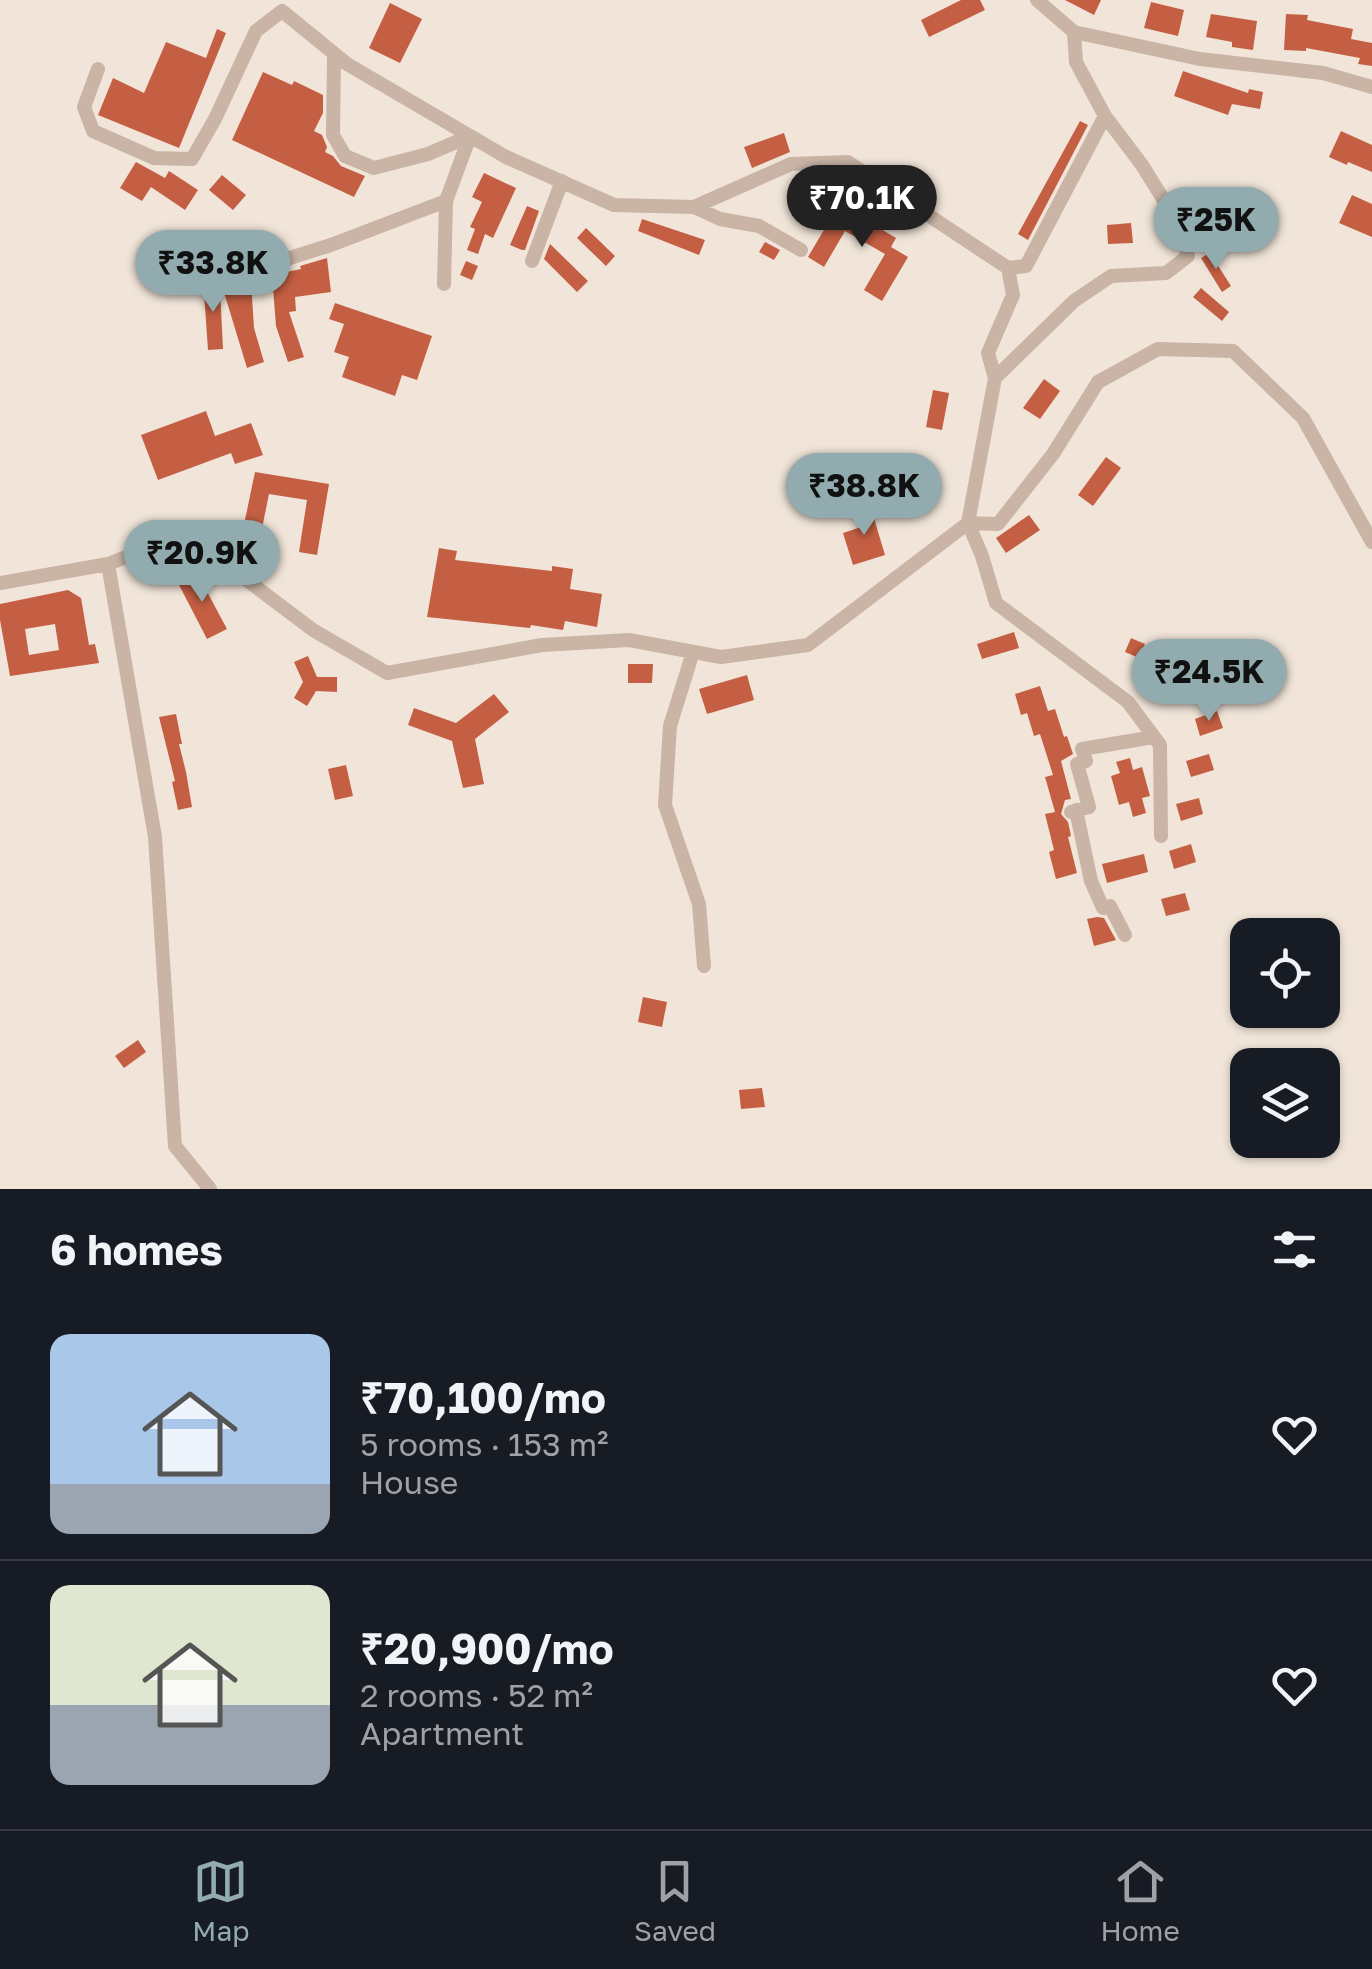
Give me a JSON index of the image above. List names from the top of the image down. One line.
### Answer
{"page":{"price":["₹70.1K","₹25K","₹33.8K","₹38.8K","₹20.9K","₹24.5K"],"heading":"6 homes","list":[{"name":"₹70,100/mo","note":"5 rooms · 153 m² · House"},{"name":"₹20,900/mo","note":"2 rooms · 52 m² · Apartment"}],"tabs":["Map","Saved","Home"]}}
